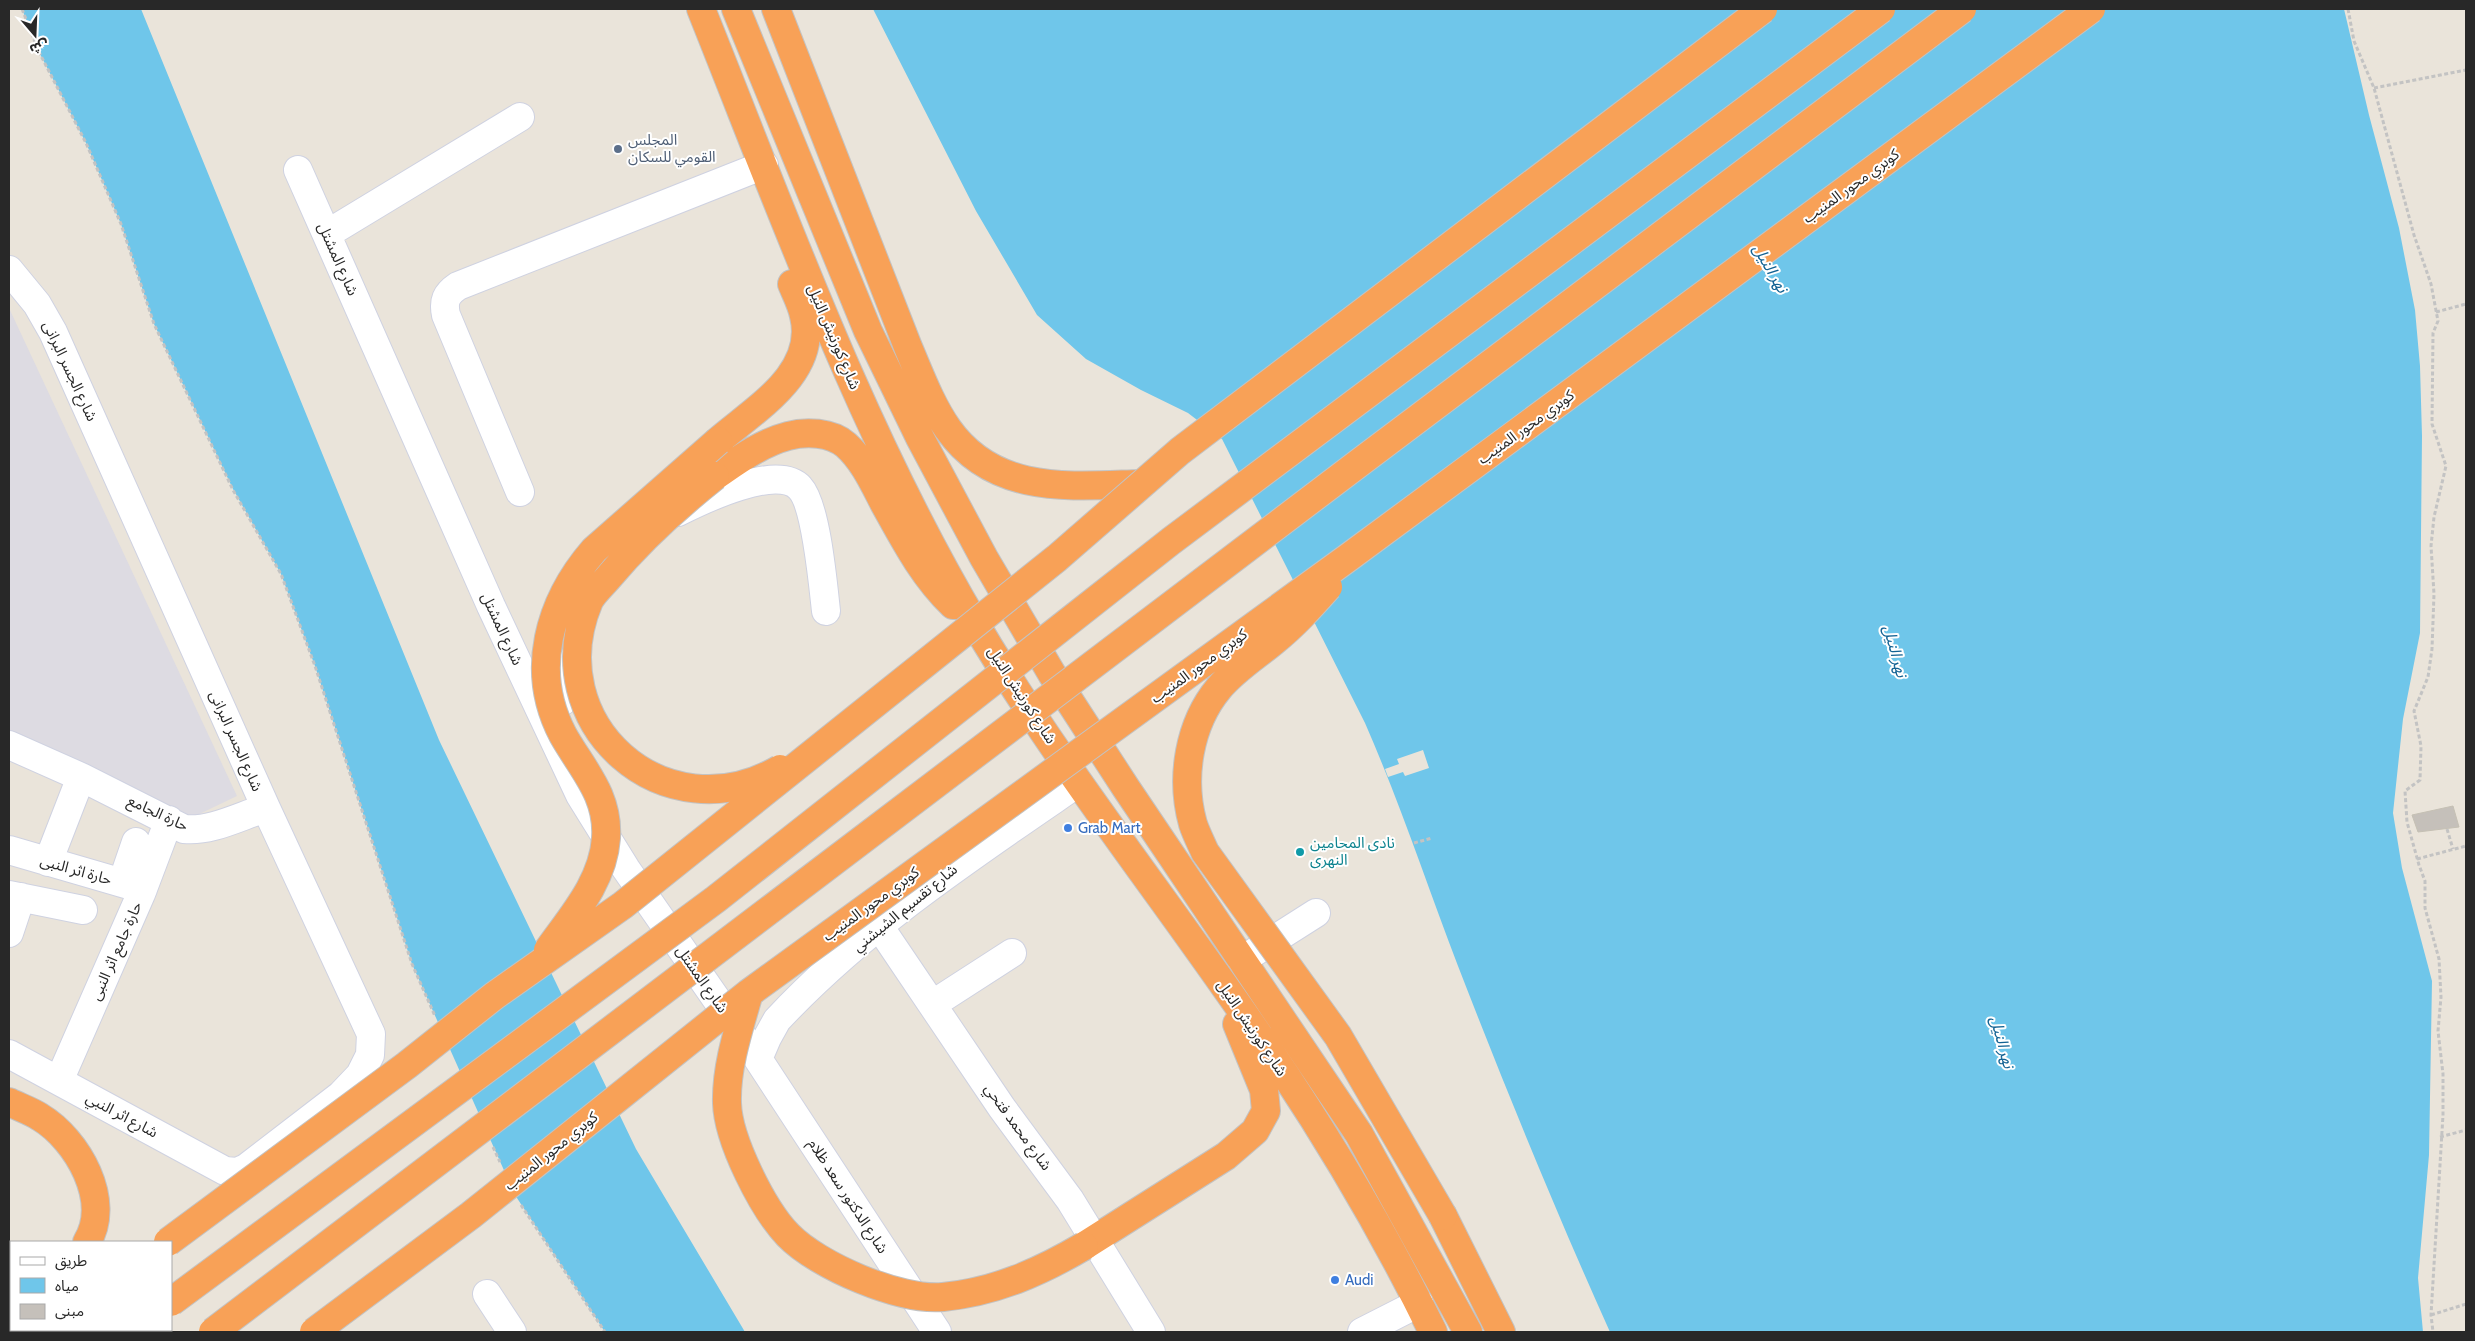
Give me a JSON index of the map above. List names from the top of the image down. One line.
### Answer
{"streets":{"highway":["كوبري محور المنيب","شارع كورنيش النيل"],"street":["شارع المشتل","شارع الجسر البرانى","حارة الجامع","حارة اثر النبى","شارع تقسيم الشيشني","حارة جامع اثر النبى","شارع اثر النبي","شارع محمد فتحي","شارع الدكتور سعد ظلام"]},"crossings":[["شارع المشتل","شارع تقسيم الشيشني"],["شارع المشتل","شارع الدكتور سعد ظلام"],["شارع كورنيش النيل","شارع تقسيم الشيشني"],["شارع الجسر البرانى","حارة الجامع"],["شارع الجسر البرانى","شارع اثر النبي"],["حارة الجامع","حارة جامع اثر النبى"],["حارة اثر النبى","حارة جامع اثر النبى"],["شارع تقسيم الشيشني","شارع محمد فتحي"],["شارع تقسيم الشيشني","شارع الدكتور سعد ظلام"],["حارة جامع اثر النبى","شارع اثر النبي"]],"water":["نهر النيل"],"places":["المجلس القومي للسكان","Grab Mart","نادى المحامين النهرى","Audi"],"legend":["طريق","مياه","مبنى"],"north":"bottom"}
